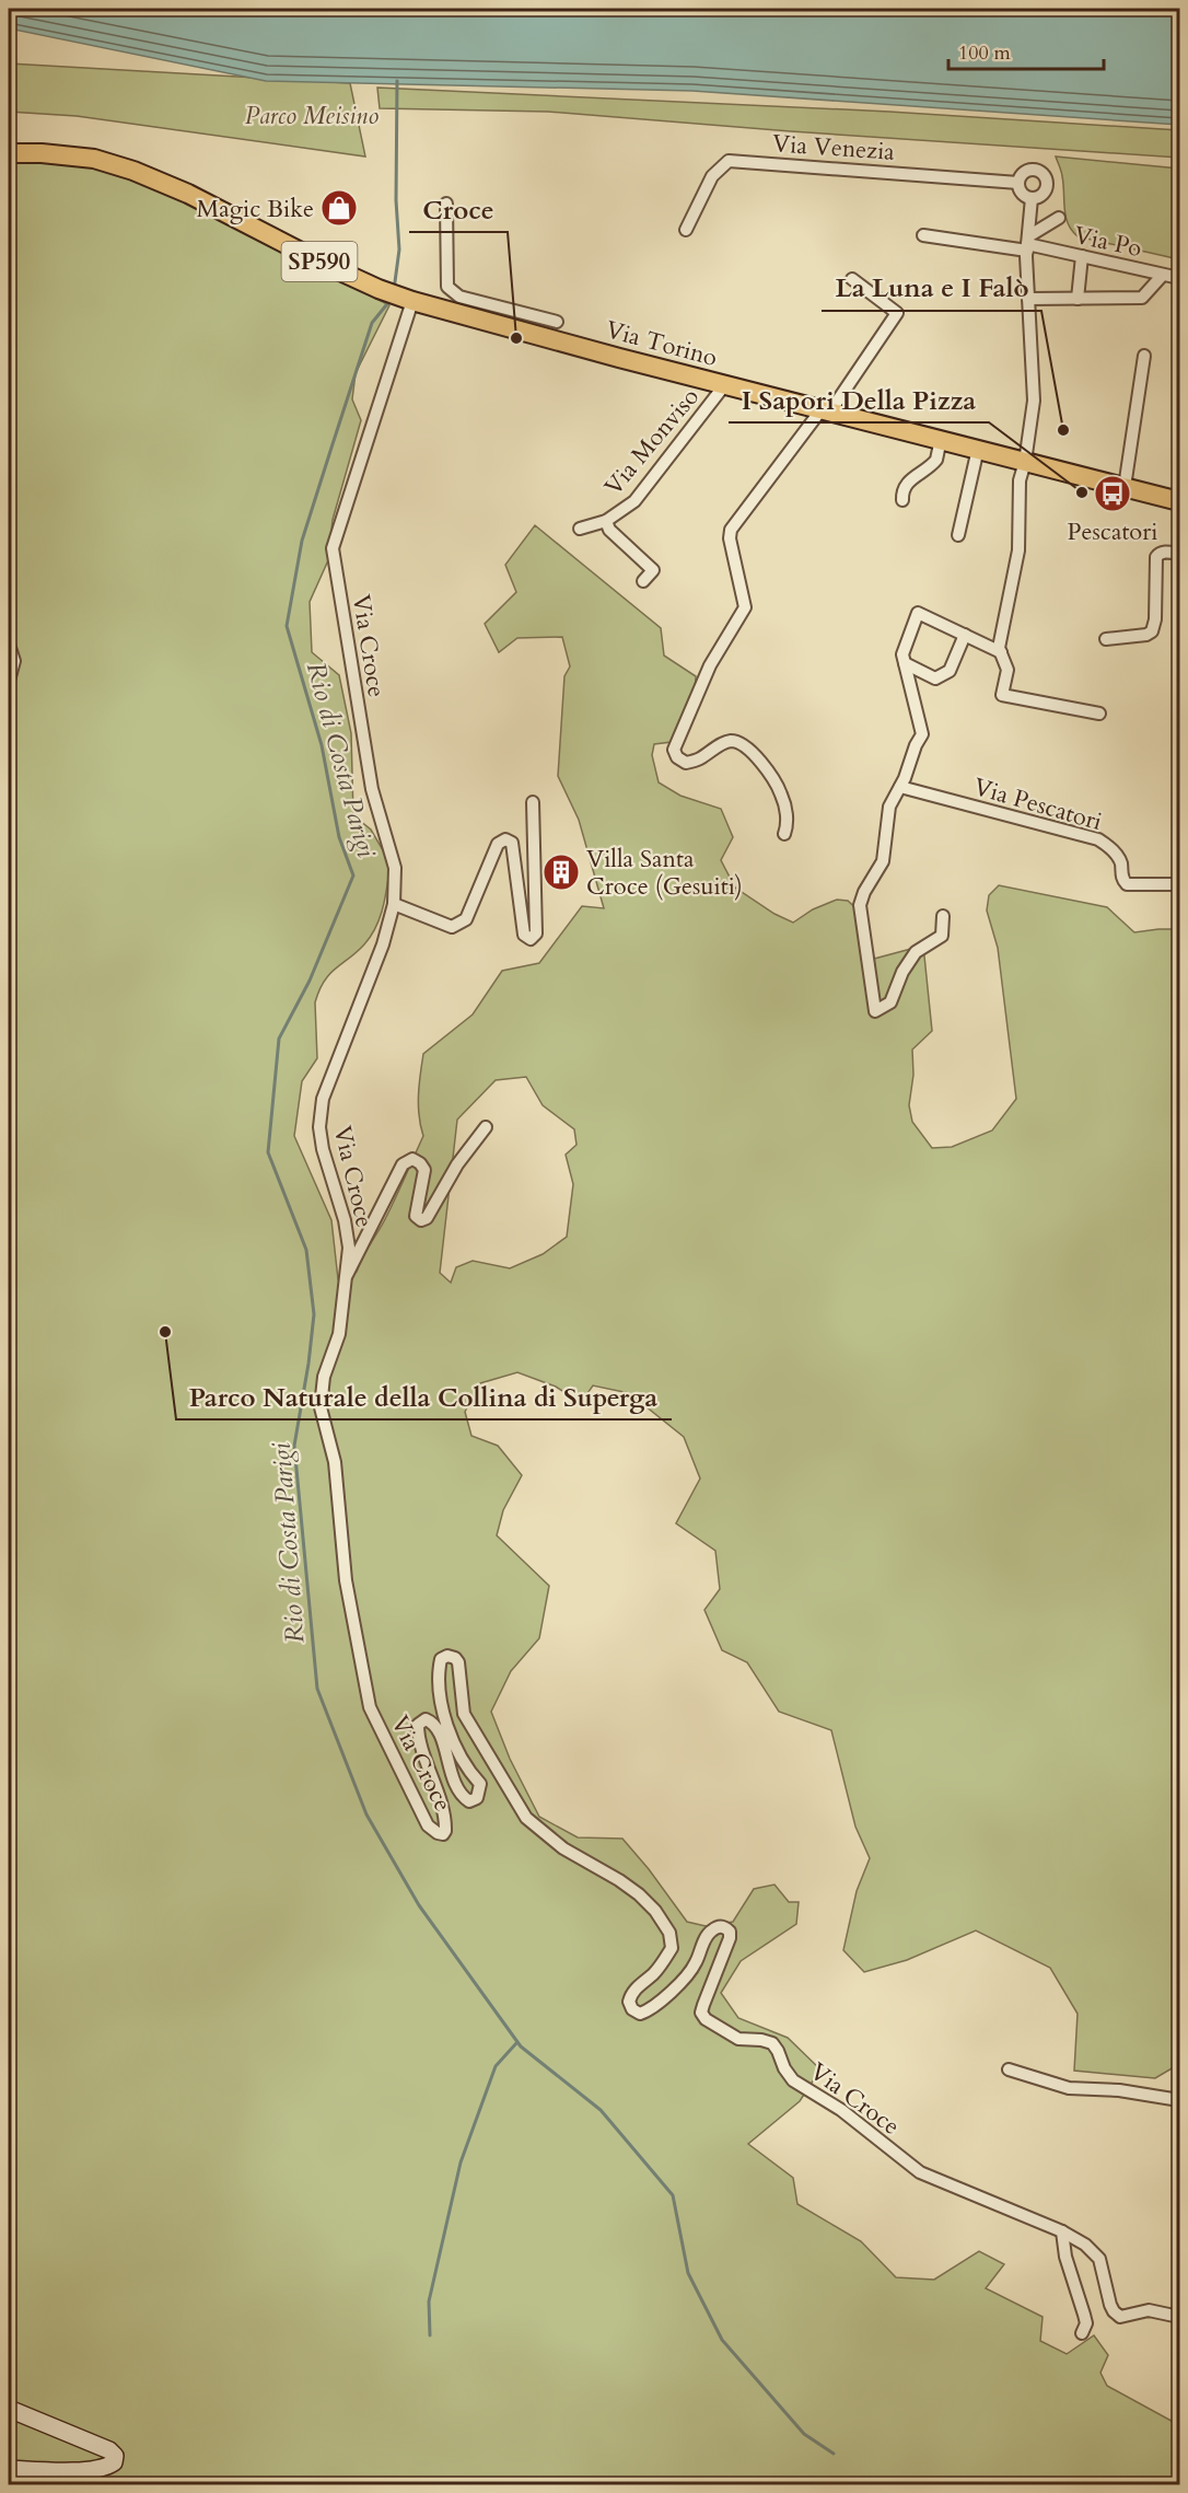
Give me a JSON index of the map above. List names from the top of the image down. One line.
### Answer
{"streets":{"main road":["SP590","Via Torino"],"street":["Via Venezia","Via Po","Via Monviso","Via Croce","Via Pescatori"]},"crossings":[["SP590","Via Torino"],["SP590","Via Croce"],["Via Torino","Via Monviso"],["Via Torino","Via Croce"]],"water":["Rio di Costa Parigi"],"parks":["Parco Meisino"],"places":{"shop":["Magic Bike"],"other":["Croce","La Luna e I Falò","I Sapori Della Pizza","Parco Naturale della Collina di Superga"],"bus stop":["Pescatori"],"building":["Villa Santa Croce (Gesuiti)"]},"scale_bar":"100 m"}
